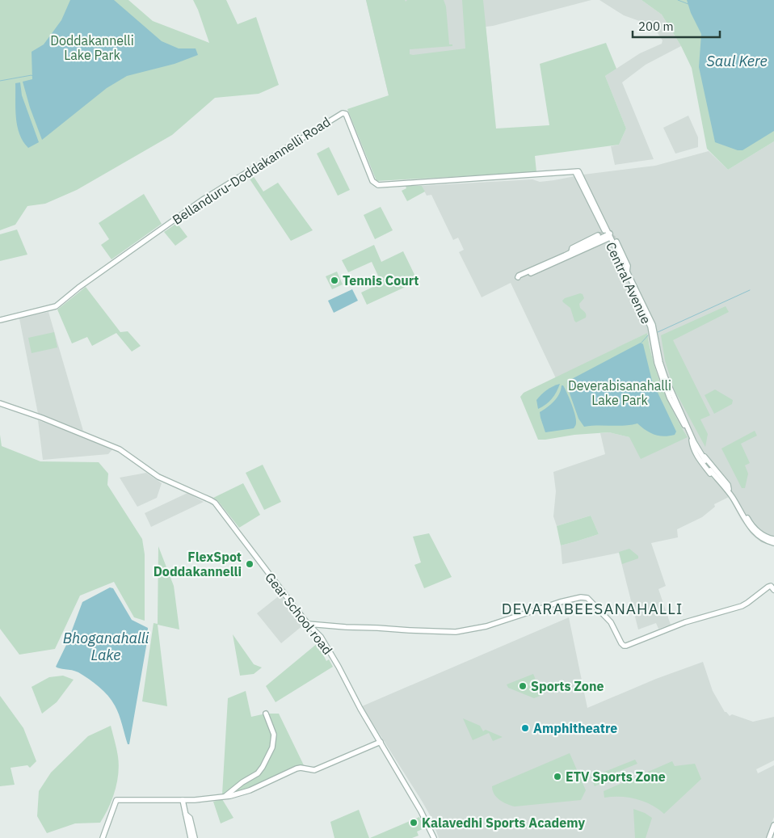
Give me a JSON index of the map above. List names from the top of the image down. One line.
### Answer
{"streets":{"street":["Bellanduru-Doddakannelli Road","Central Avenue","Gear School road"]},"crossings":[["Bellanduru-Doddakannelli Road","Central Avenue"]],"districts":["DEVARABEESANAHALLI"],"water":["Saul Kere","Bhoganahalli Lake"],"parks":["Doddakannelli Lake Park","Deverabisanahalli Lake Park"],"places":["Tennis Court","FlexSpot Doddakannelli","Sports Zone","Amphitheatre","ETV Sports Zone","Kalavedhi Sports Academy"],"scale_bar":"200 m"}
